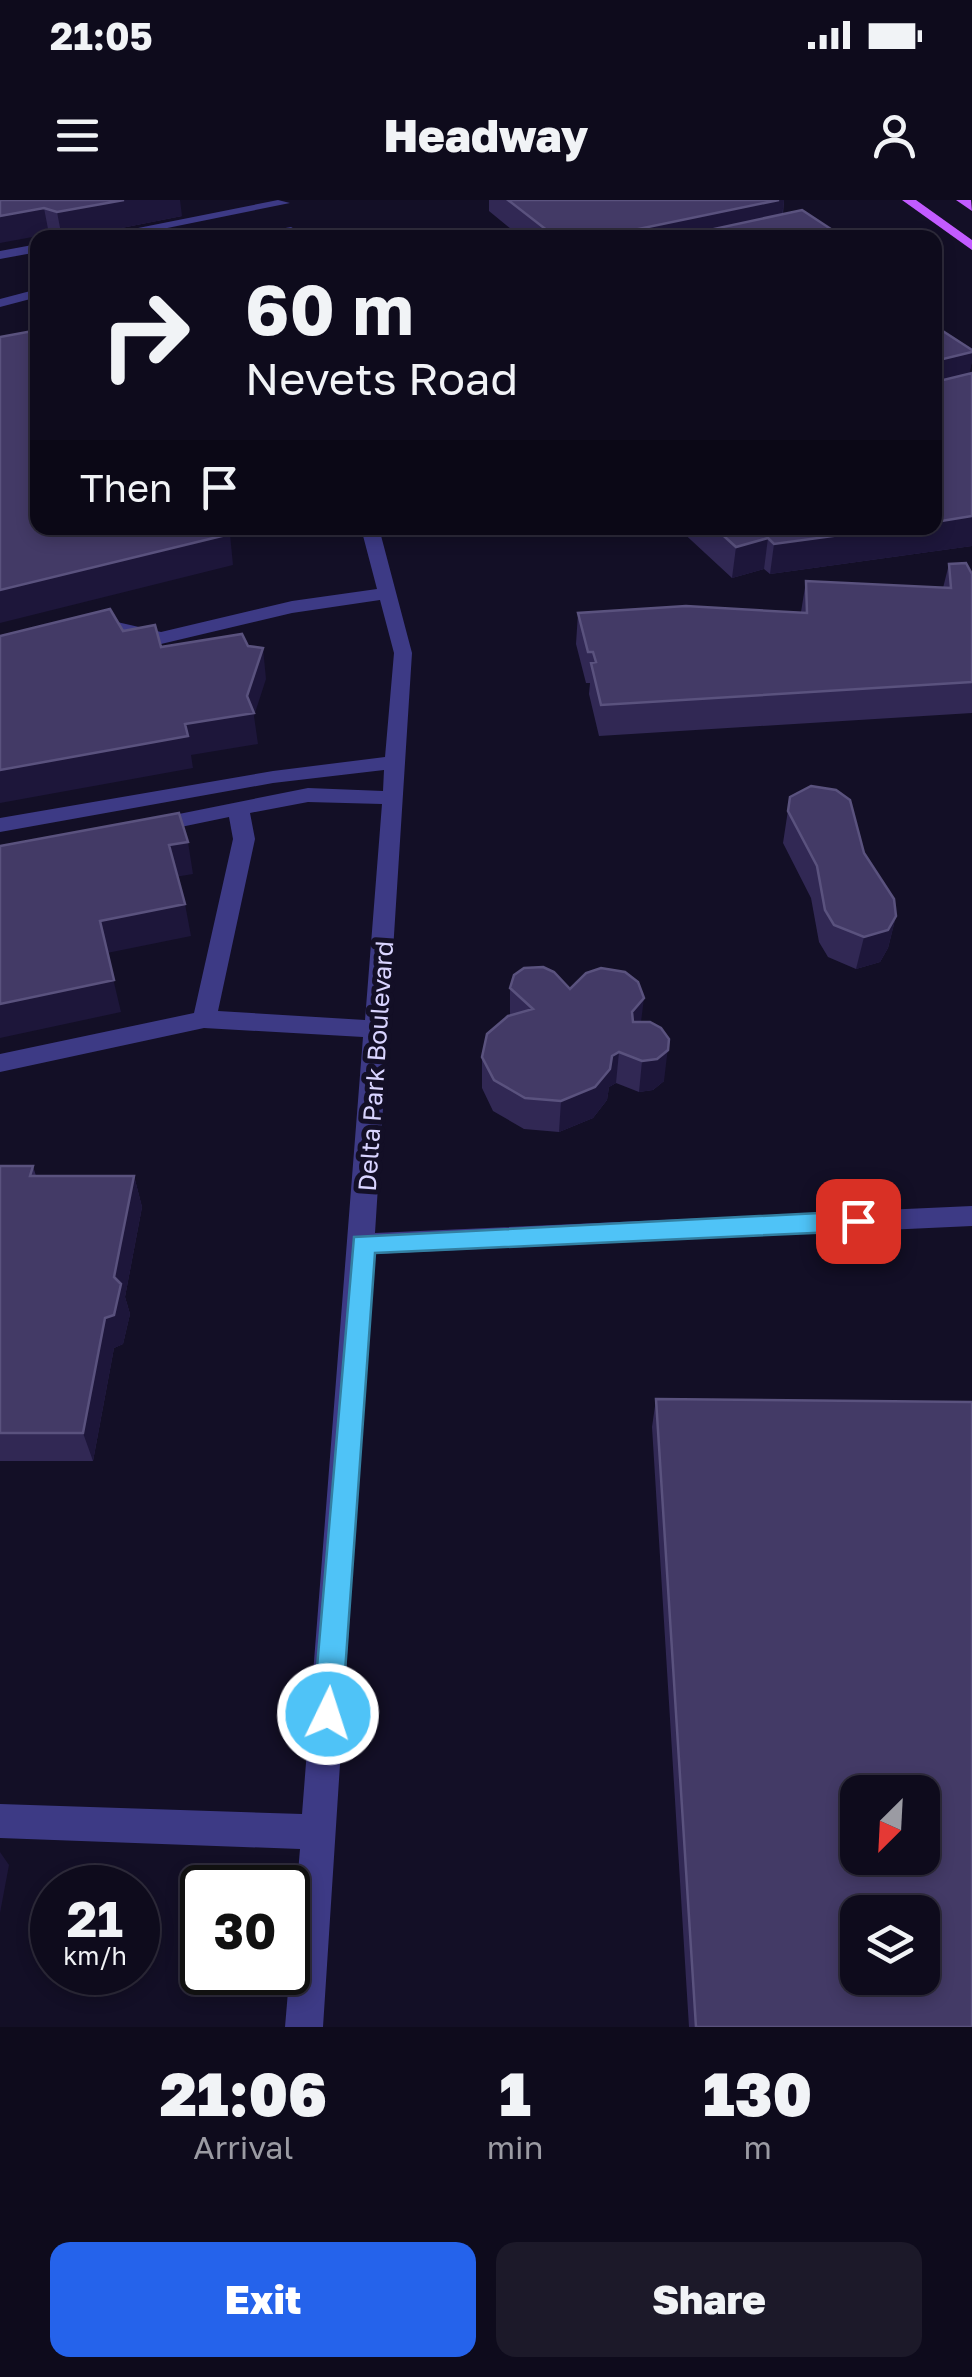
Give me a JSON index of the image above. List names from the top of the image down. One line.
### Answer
{"streets":{"street":["Delta Park Boulevard"]},"north":"bottom left","page":{"status":"21:05","header":"Headway","turn":["60 m","Nevets Road"],"then":"Then","speed":"21 km/h","limit":"30","eta":["21:06","Arrival","1","min","130","m"],"buttons":["Exit","Share"]}}
